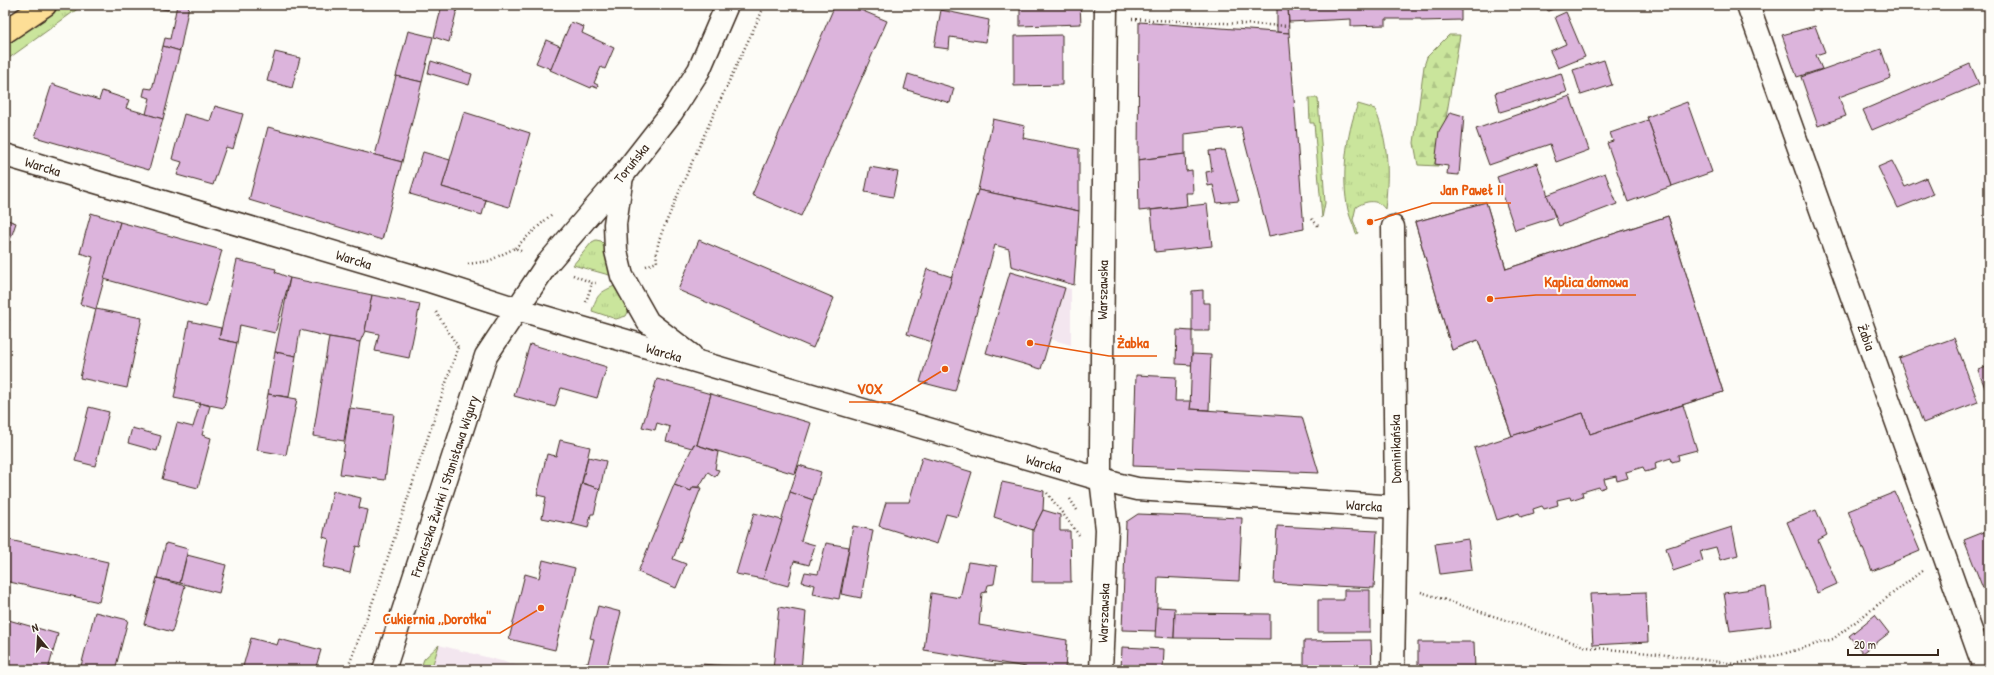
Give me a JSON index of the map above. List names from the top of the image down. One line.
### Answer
{"streets":{"street":["Toruńska","Warcka","Warszawska","Żabia","Dominikańska","Franciszka Żwirki i Stanisława Wigury"]},"crossings":[["Toruńska","Warcka"],["Toruńska","Franciszka Żwirki i Stanisława Wigury"],["Warcka","Warszawska"],["Warcka","Dominikańska"],["Warcka","Franciszka Żwirki i Stanisława Wigury"]],"places":["Jan Paweł II","Kaplica domowa","Żabka","VOX","Cukiernia ,,Dorotka''"],"scale_bar":"20 m","north":"top"}
